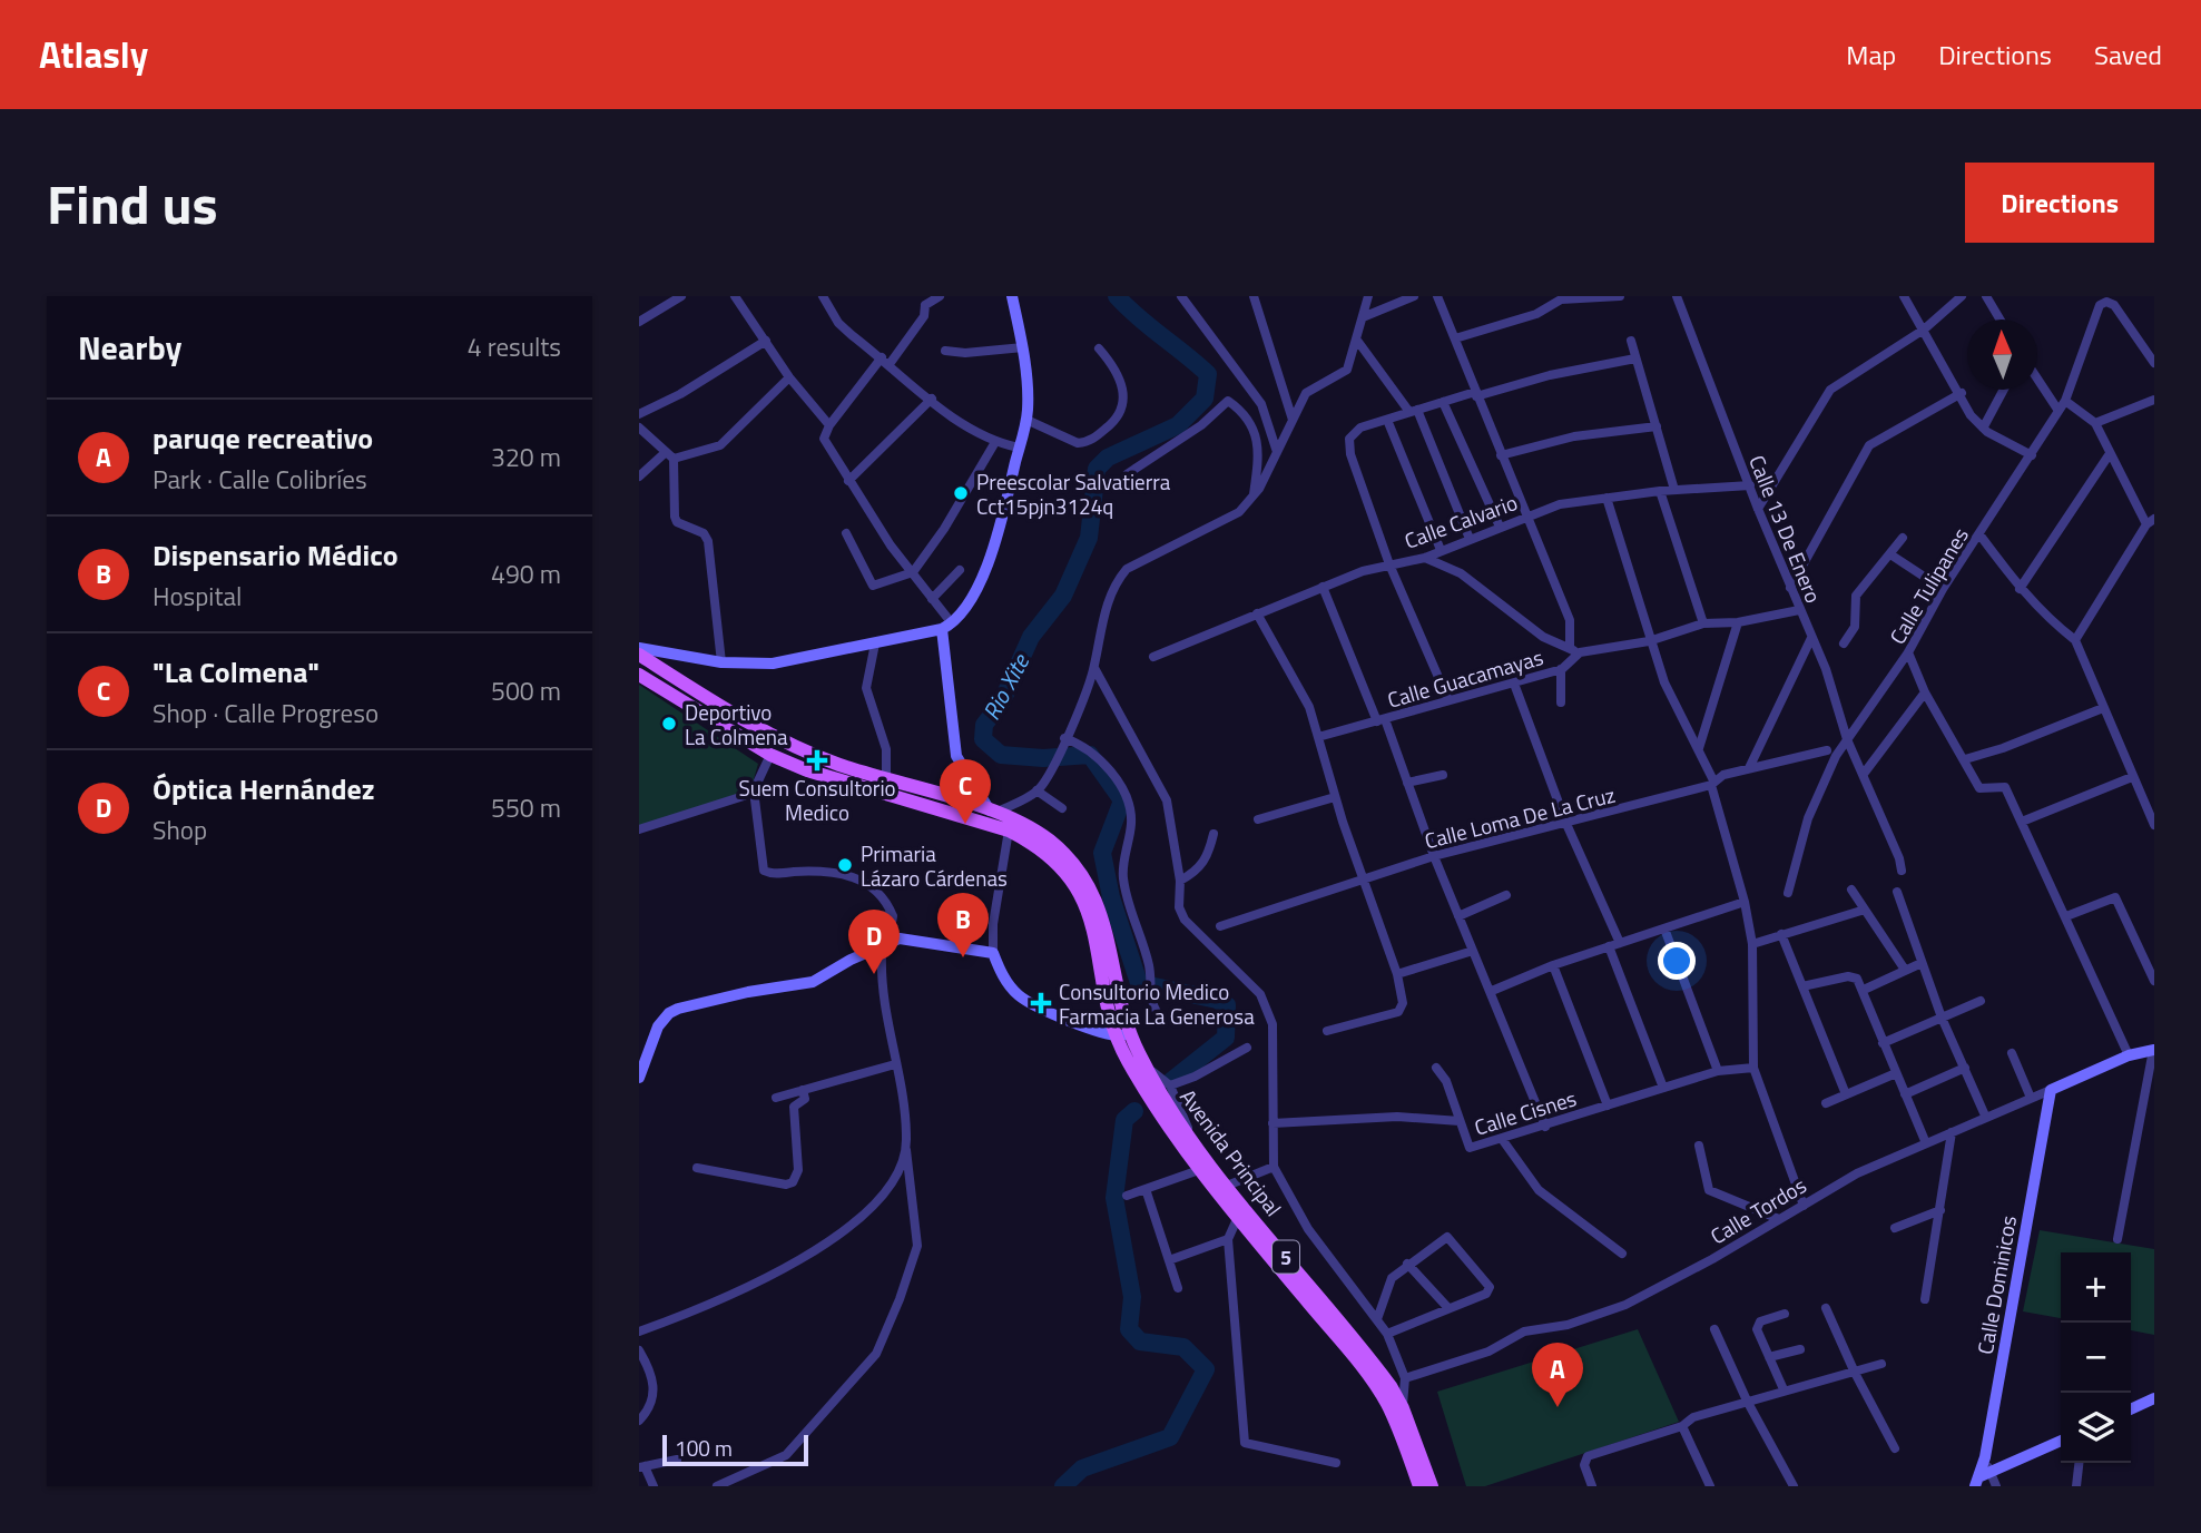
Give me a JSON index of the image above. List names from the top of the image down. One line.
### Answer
{"streets":{"main road":["Avenida Principal","5"],"street":["Calle Calvario","Calle 13 De Enero","Calle Tulipanes","Calle Guacamayas","Calle Loma De La Cruz","Calle Cisnes","Calle Tordos","Calle Dominicos"]},"crossings":[["Calle Calvario","Calle 13 De Enero"],["Calle 13 De Enero","Calle Tulipanes"],["Avenida Principal","5"],["Calle Tordos","Calle Dominicos"]],"water":["Rio Xite"],"places":{"other":["Preescolar Salvatierra Cct15pjn3124q","Deportivo La Colmena","Primaria Lázaro Cárdenas"],"health":["Suem Consultorio Medico","Consultorio Medico Farmacia La Generosa"]},"scale_bar":"100 m","north":"top","page":{"header":"Atlasly","nav":["Map","Directions","Saved"],"title":"Find us","buttons":"Directions","heading":["Nearby","4 results"],"list":[{"mark":"A","name":"paruqe recreativo","note":"Park · Calle Colibríes","value":"320 m"},{"mark":"B","name":"Dispensario Médico","note":"Hospital","value":"490 m"},{"mark":"C","name":"\"La Colmena\"","note":"Shop · Calle Progreso","value":"500 m"},{"mark":"D","name":"Óptica Hernández","note":"Shop","value":"550 m"}],"pins":["C","B","D","A"],"map_buttons":["+","−"],"scale":"100 m"}}
